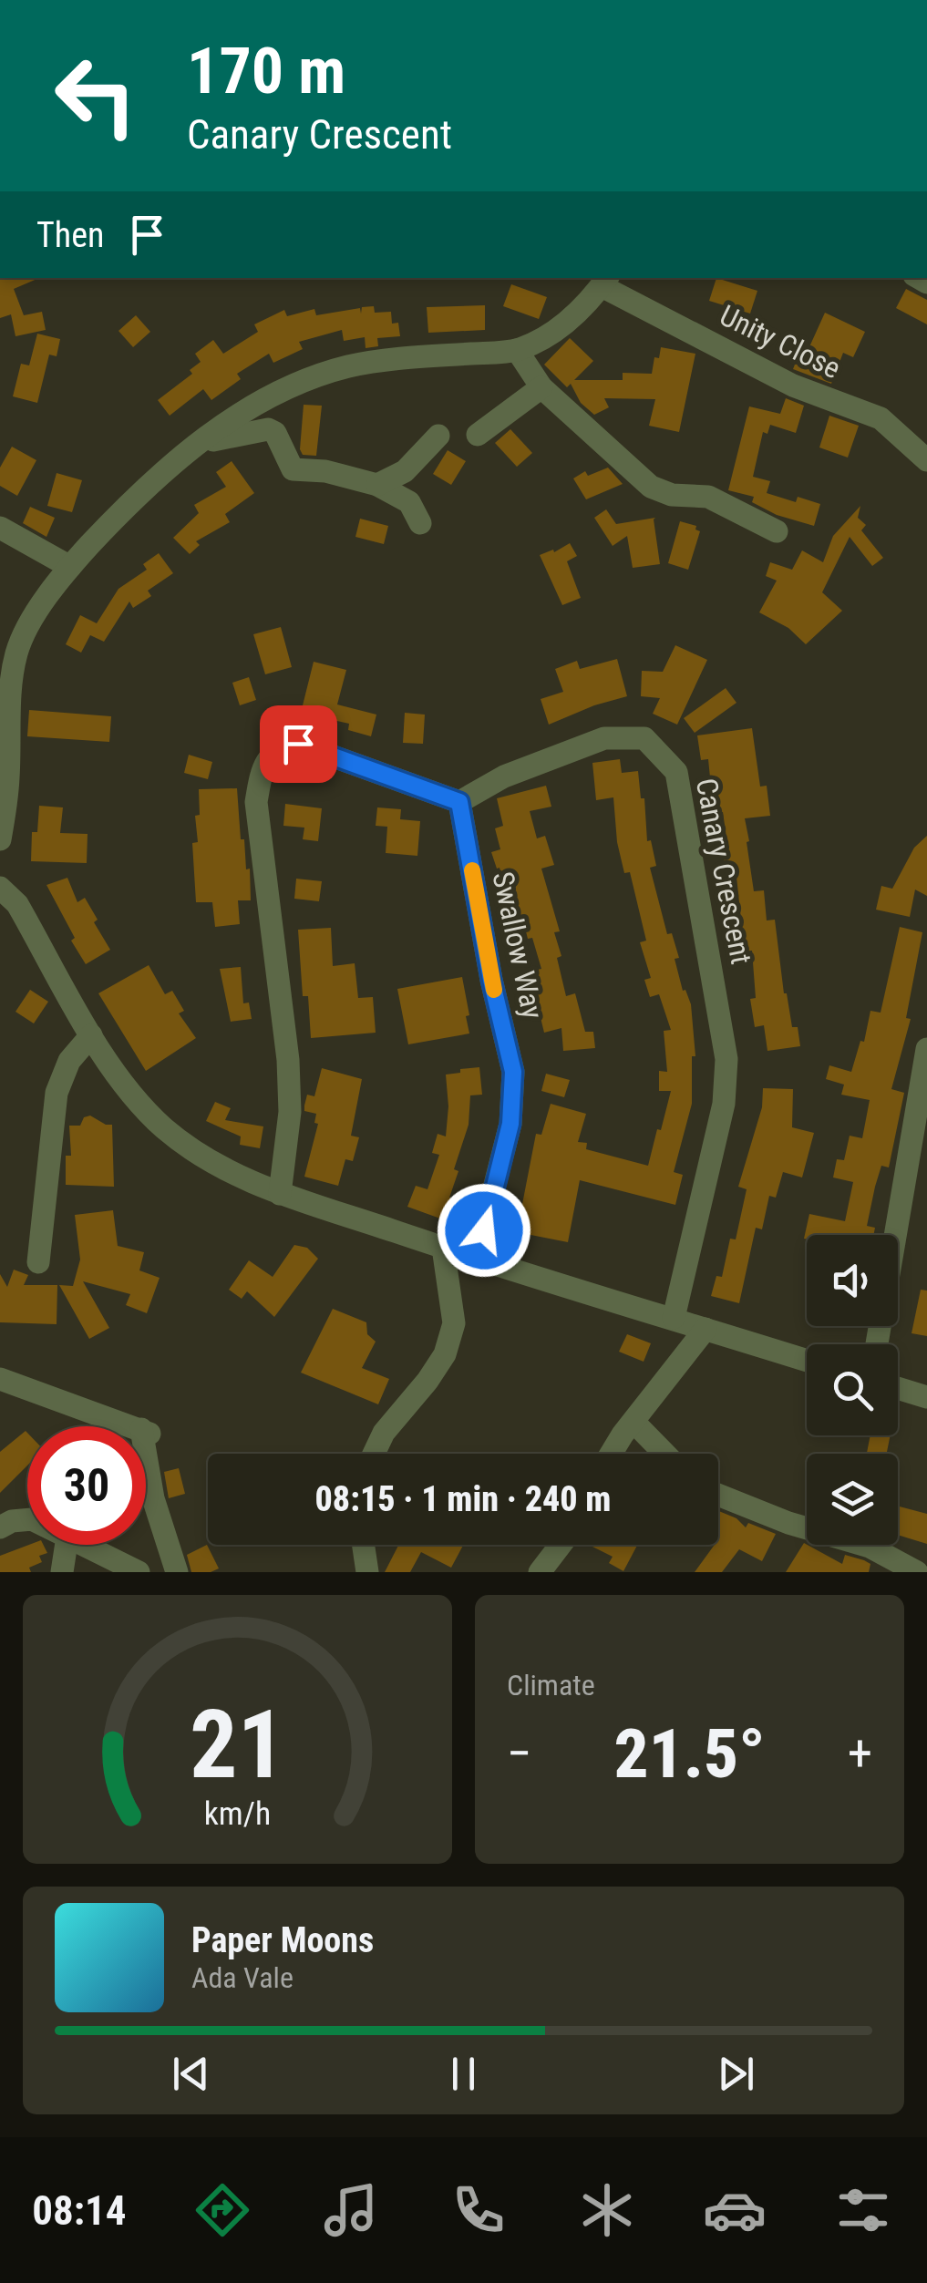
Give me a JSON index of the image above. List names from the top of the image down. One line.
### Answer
{"streets":{"street":["Unity Close","Canary Crescent","Swallow Way"]},"crossings":[["Canary Crescent","Swallow Way"]],"page":{"turn":["170 m","Canary Crescent"],"then":"Then","limit":"30","trip":"08:15 · 1 min · 240 m","tile":"Climate","heat":["−","21.5°","+"],"song":["Paper Moons","Ada Vale"],"tabs":"08:14","gauge":["21","km/h"]}}
